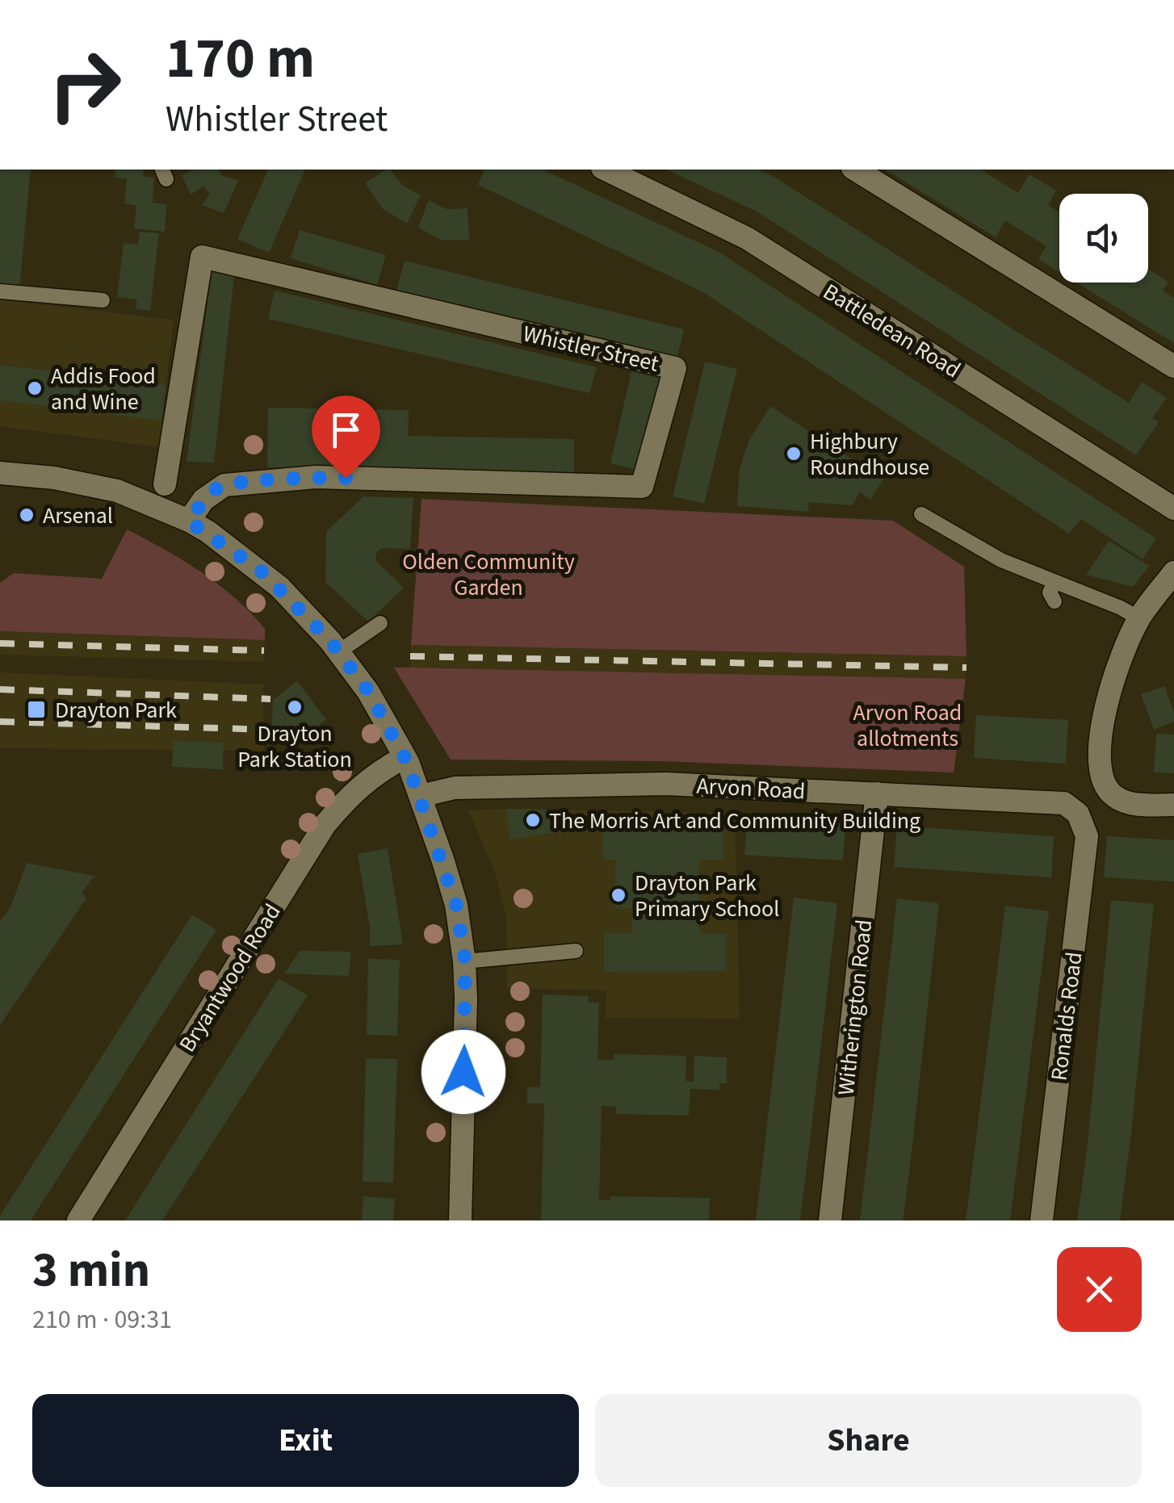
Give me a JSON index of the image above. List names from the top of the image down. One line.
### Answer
{"streets":{"street":["Battledean Road","Whistler Street","Arvon Road","Bryantwood Road","Witherington Road","Ronalds Road"]},"crossings":[["Arvon Road","Witherington Road"],["Arvon Road","Ronalds Road"]],"parks":["Olden Community Garden","Arvon Road allotments"],"places":{"other":["Addis Food and Wine","Highbury Roundhouse","Arsenal","Drayton Park Station","The Morris Art and Community Building","Drayton Park Primary School"],"transit":["Drayton Park"]},"page":{"turn":["170 m","Whistler Street"],"heading":["3 min","210 m · 09:31"],"buttons":["Exit","Share"]}}
